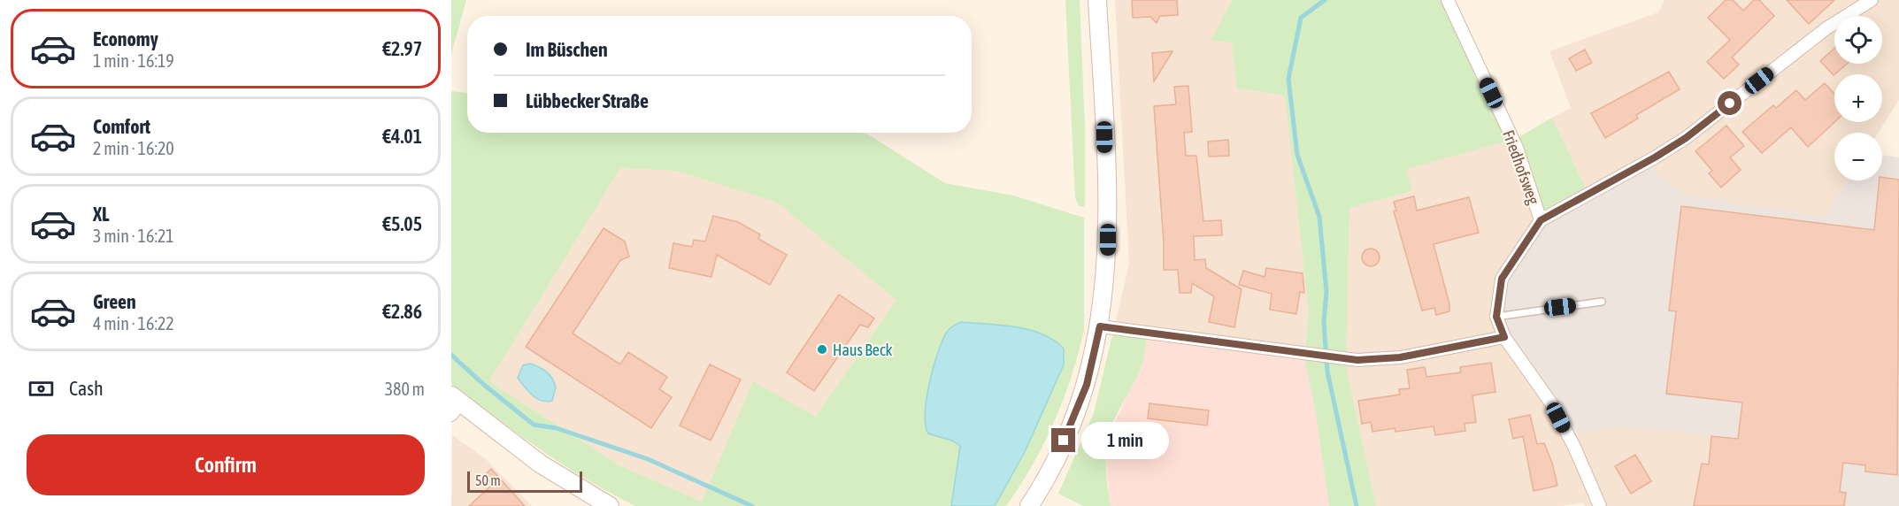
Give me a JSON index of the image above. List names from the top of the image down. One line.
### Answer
{"streets":{"street":["Friedhofsweg"]},"places":["Haus Beck"],"scale_bar":"50 m","page":{"list":[{"name":"Economy","note":"1 min · 16:19","value":"€2.97"},{"name":"Comfort","note":"2 min · 16:20","value":"€4.01"},{"name":"XL","note":"3 min · 16:21","value":"€5.05"},{"name":"Green","note":"4 min · 16:22","value":"€2.86"}],"map_buttons":["+","−"],"banner":["Im Büschen","Lübbecker Straße"],"pay":["Cash","380 m"],"bubble":"1 min","buttons":"Confirm","scale":"50 m"}}
